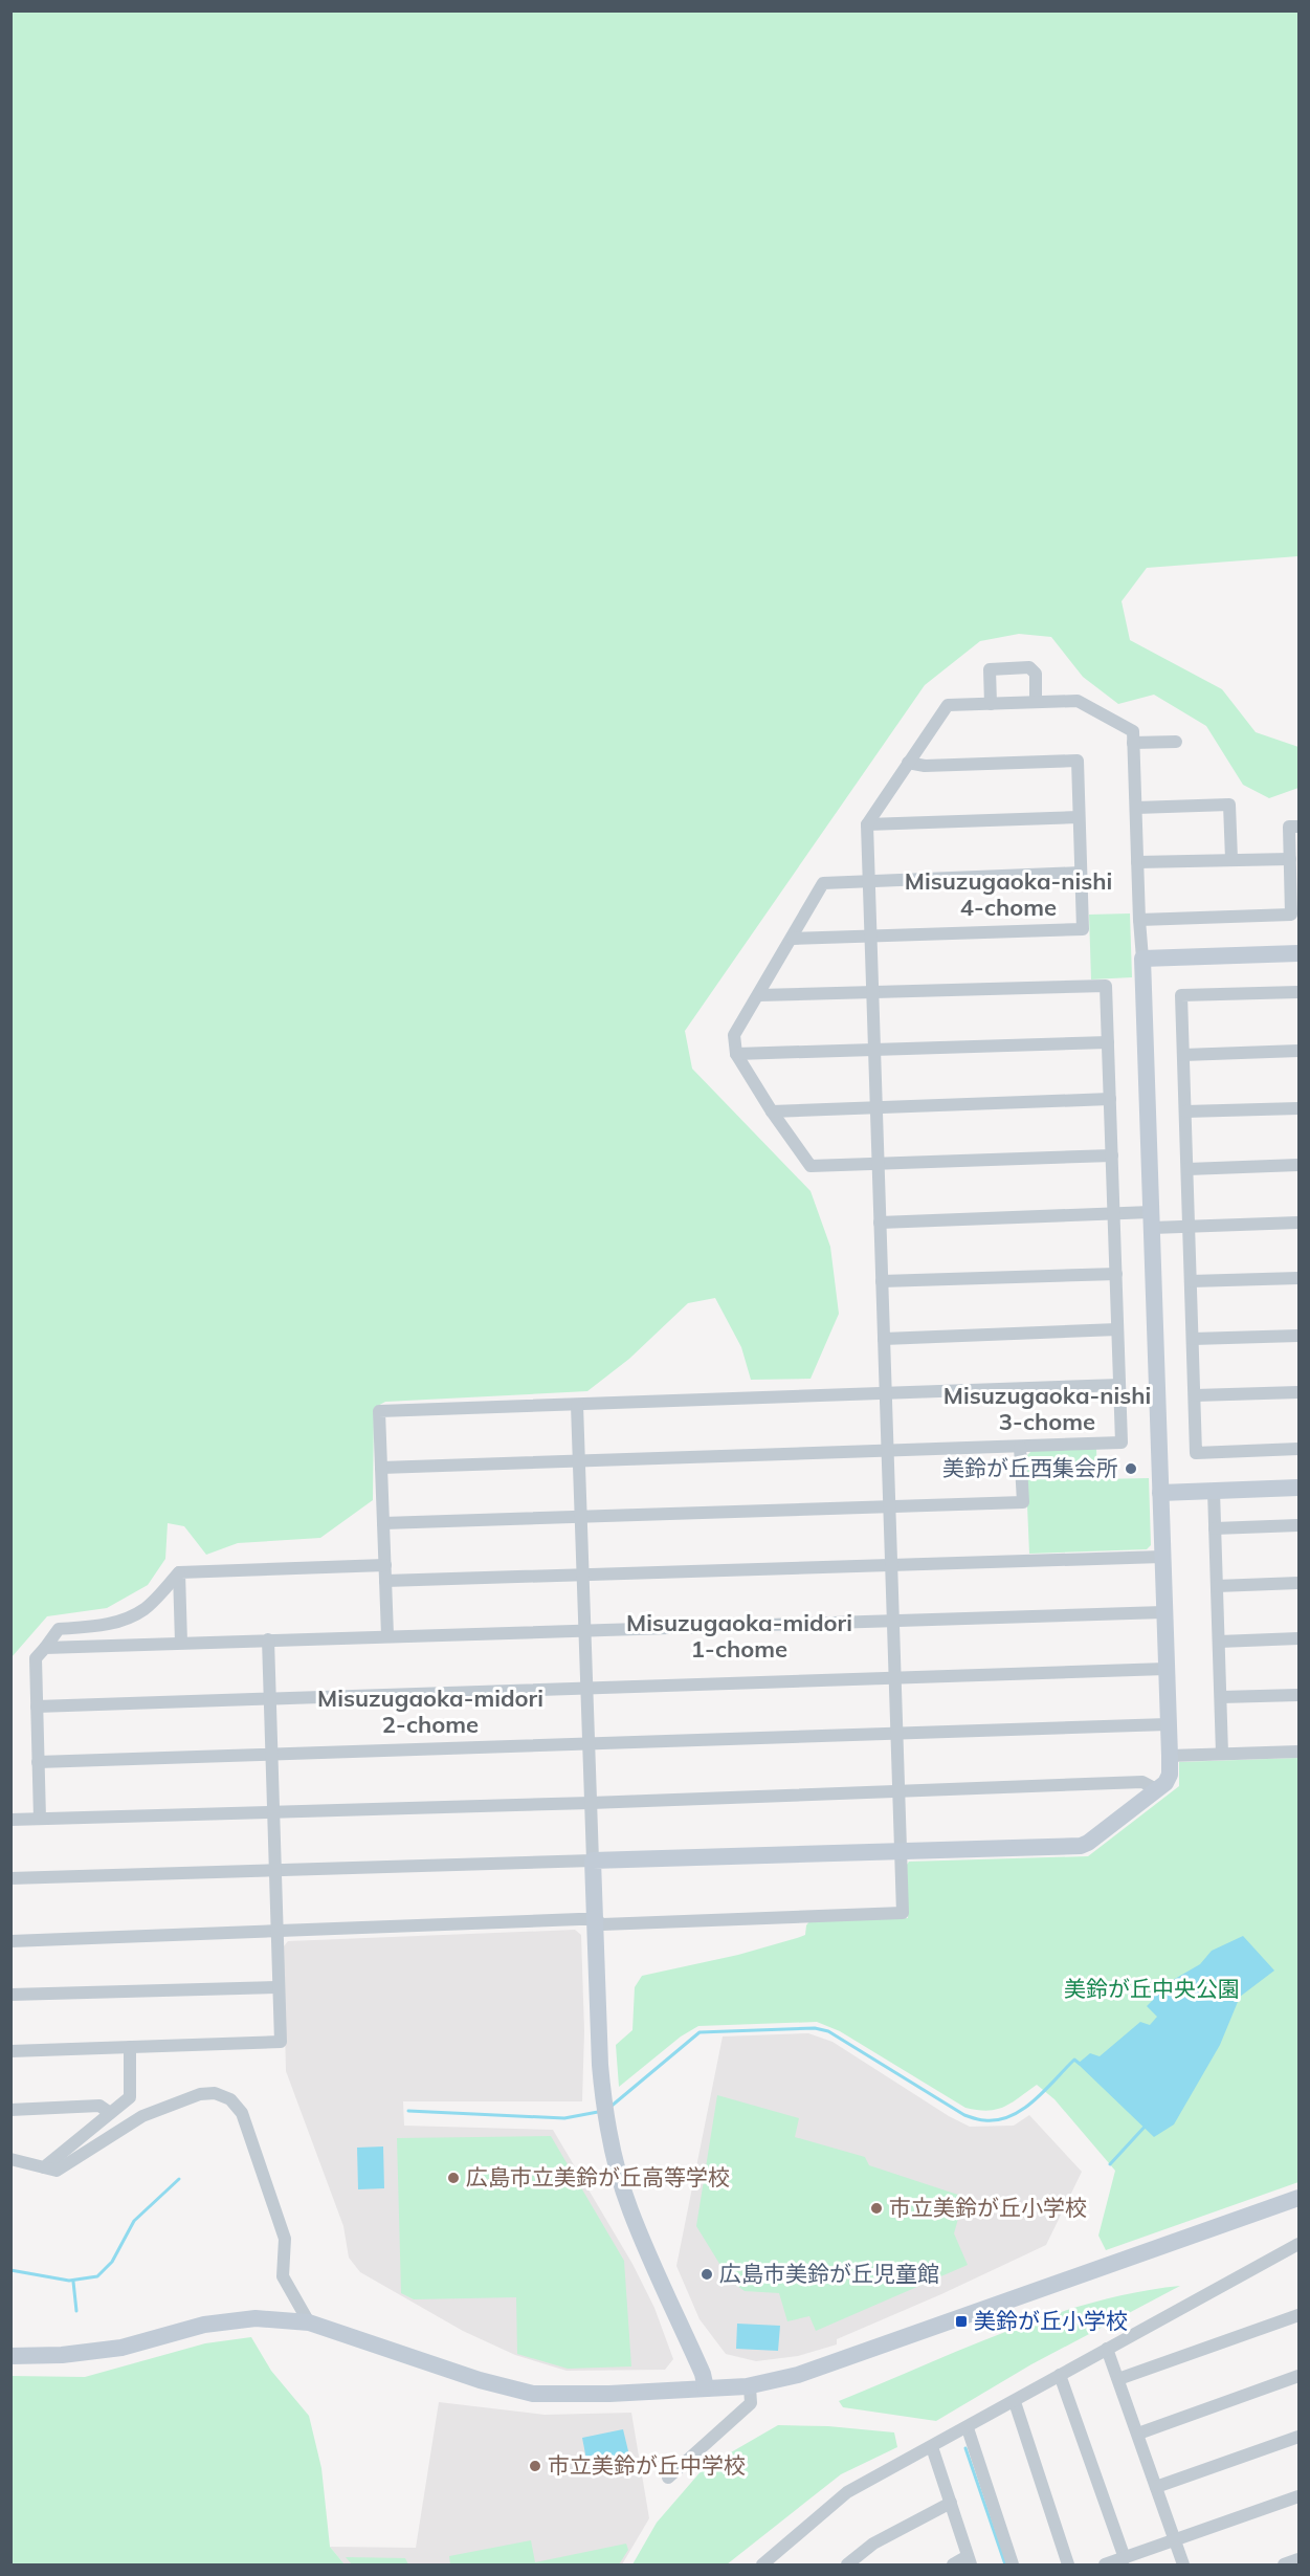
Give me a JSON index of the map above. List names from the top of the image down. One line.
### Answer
{"districts":["Misuzugaoka-nishi 4-chome","Misuzugaoka-nishi 3-chome","Misuzugaoka-midori 1-chome","Misuzugaoka-midori 2-chome"],"parks":["美鈴が丘中央公園"],"places":{"other":["美鈴が丘西集会所","広島市立美鈴が丘高等学校","市立美鈴が丘小学校","広島市美鈴が丘児童館","市立美鈴が丘中学校"],"transit":["美鈴が丘小学校"]}}
